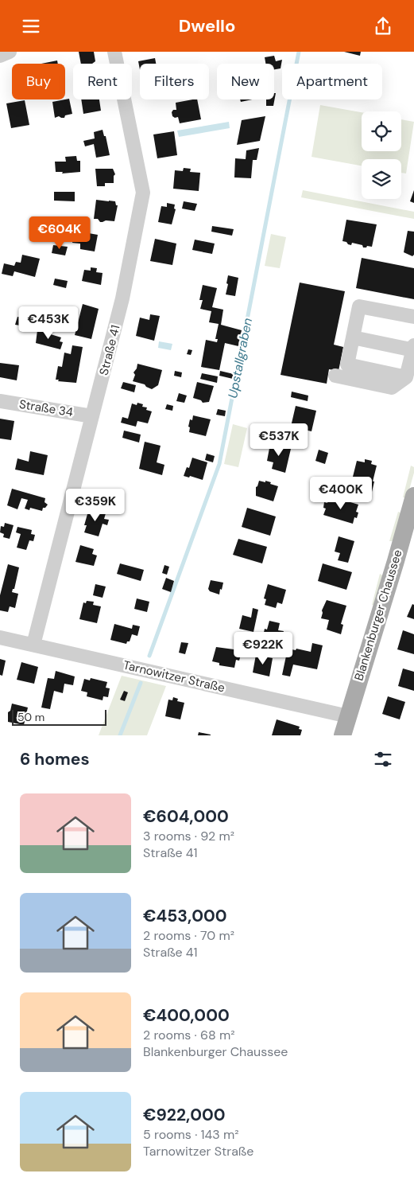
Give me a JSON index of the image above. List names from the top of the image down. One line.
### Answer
{"streets":{"main road":["Blankenburger Chaussee"],"street":["Straße 41","Straße 34","Tarnowitzer Straße"]},"crossings":[["Straße 41","Straße 34"],["Straße 41","Tarnowitzer Straße"],["Blankenburger Chaussee","Tarnowitzer Straße"]],"water":["Upstallgraben"],"scale_bar":"50 m","page":{"header":"Dwello","chip":["Buy","Rent","Filters","New","Apartment"],"price":["€604K","€453K","€537K","€400K","€359K","€922K"],"scale":"50 m","heading":"6 homes","list":[{"name":"€604,000","note":"3 rooms · 92 m² · Straße 41"},{"name":"€453,000","note":"2 rooms · 70 m² · Straße 41"},{"name":"€400,000","note":"2 rooms · 68 m² · Blankenburger Chaussee"},{"name":"€922,000","note":"5 rooms · 143 m² · Tarnowitzer Straße"}]}}
